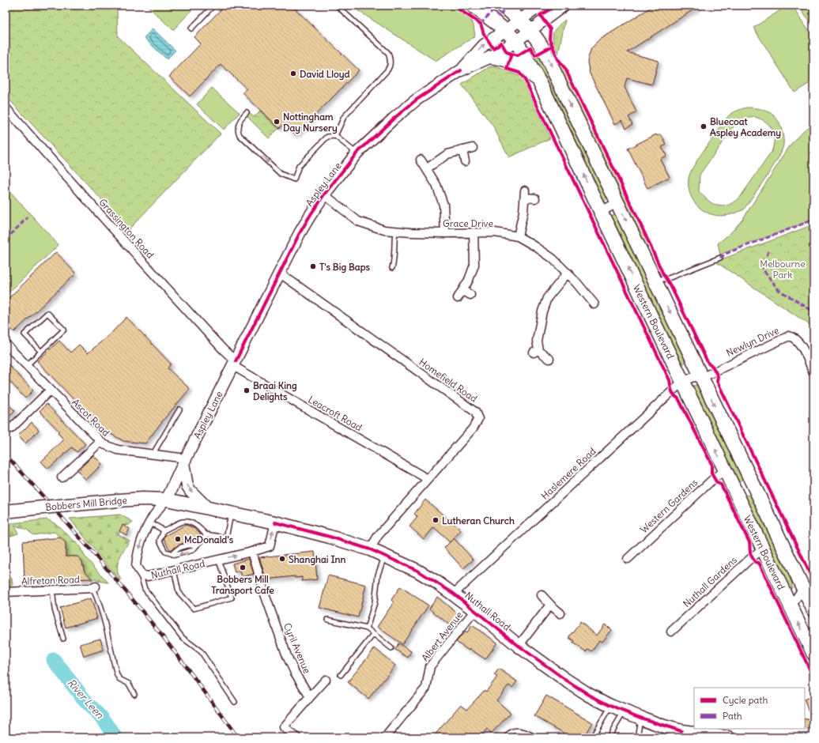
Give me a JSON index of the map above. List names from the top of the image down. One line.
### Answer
{"streets":{"highway":["Western Boulevard"],"main road":["Aspley Lane","Bobbers Mill Bridge","Nuthall Road"],"street":["Grace Drive","Grassington Road","Newlyn Drive","Homefield Road","Leacroft Road","Ascot Road","Haslemere Road","Western Gardens","Alfreton Road","Nuthall Gardens","Albert Avenue","Cyril Avenue"]},"crossings":[["Aspley Lane","Grace Drive"],["Aspley Lane","Grassington Road"],["Aspley Lane","Western Boulevard"],["Aspley Lane","Homefield Road"],["Aspley Lane","Leacroft Road"],["Aspley Lane","Ascot Road"],["Aspley Lane","Bobbers Mill Bridge"],["Aspley Lane","Nuthall Road"],["Grassington Road","Leacroft Road"],["Western Boulevard","Newlyn Drive"],["Western Boulevard","Haslemere Road"],["Western Boulevard","Western Gardens"],["Western Boulevard","Nuthall Gardens"],["Newlyn Drive","Haslemere Road"],["Homefield Road","Leacroft Road"],["Homefield Road","Nuthall Road"],["Haslemere Road","Nuthall Road"],["Bobbers Mill Bridge","Nuthall Road"],["Nuthall Road","Albert Avenue"],["Nuthall Road","Cyril Avenue"]],"water":["River Leen"],"parks":["Melbourne Park"],"places":["David Lloyd","Nottingham Day Nursery","Bluecoat Aspley Academy","T's Big Baps","Braai King Delights","Lutheran Church","McDonald's","Shanghai Inn","Bobbers Mill Transport Cafe"],"legend":["Cycle path","Path"]}
